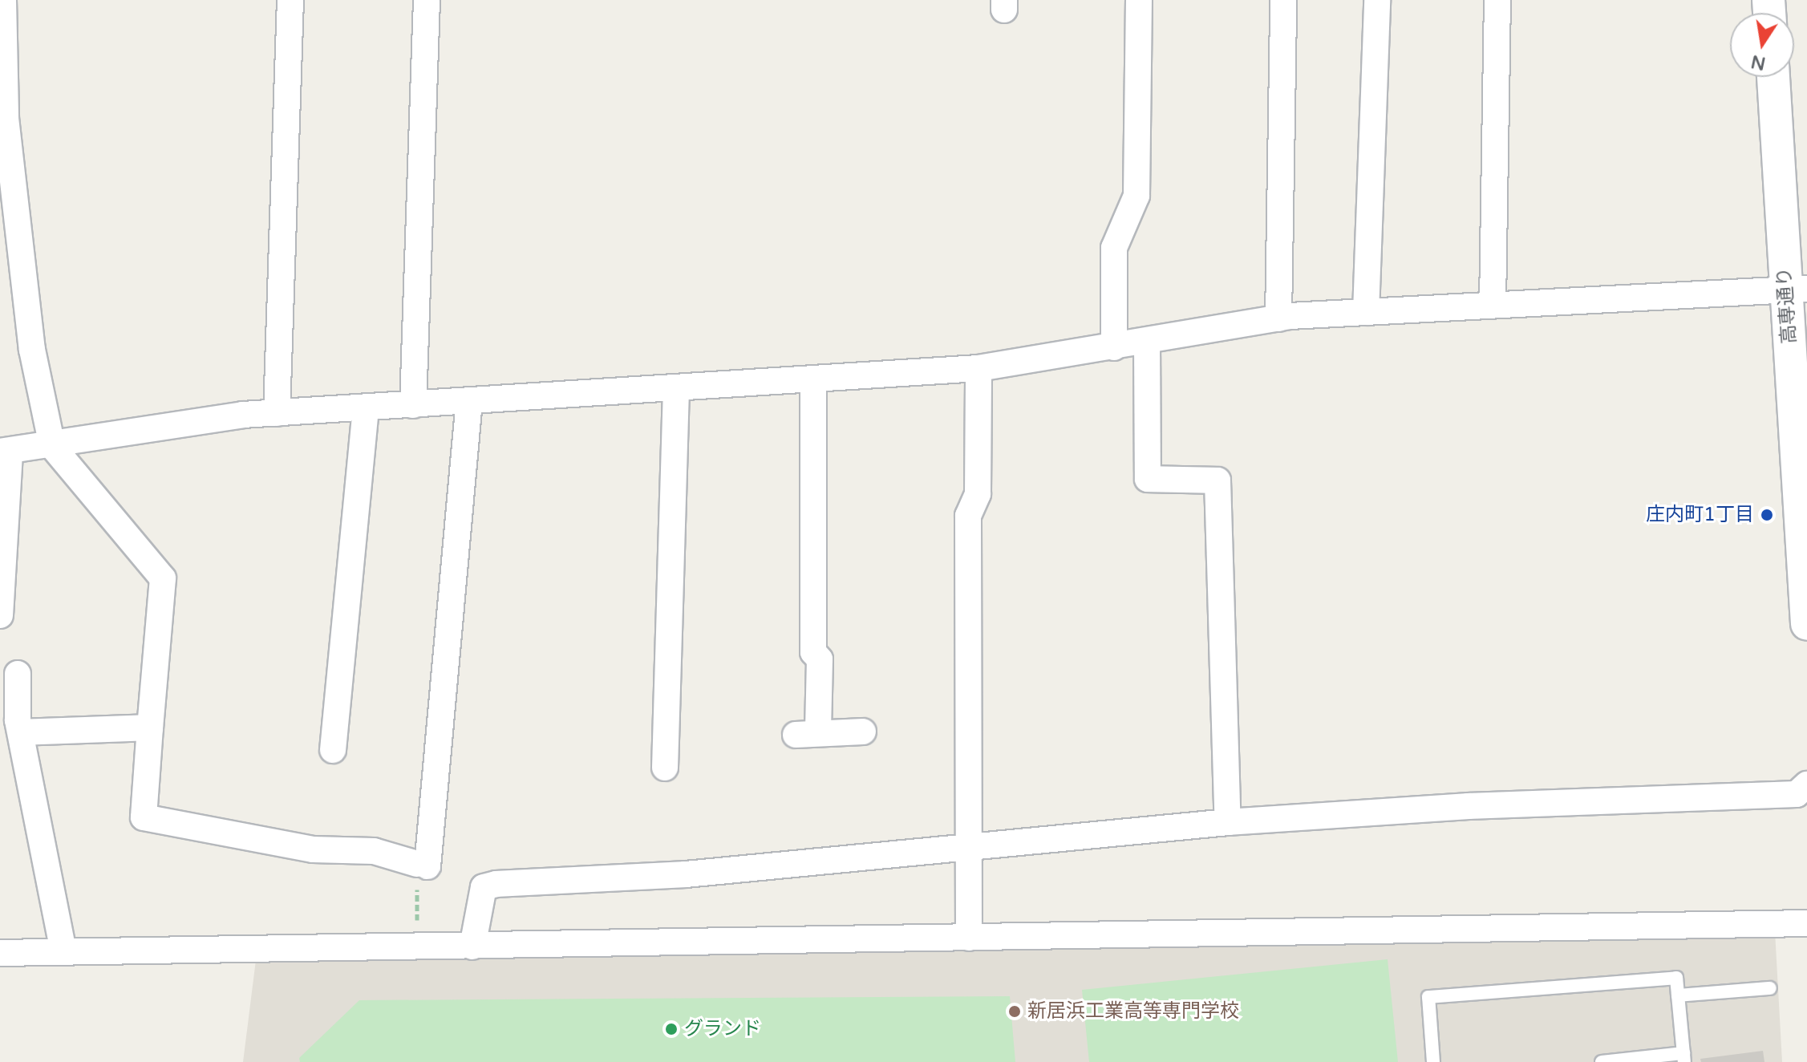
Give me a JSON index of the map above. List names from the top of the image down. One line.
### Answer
{"streets":{"street":["高専通り"]},"places":["庄内町1丁目","新居浜工業高等専門学校","グランド"],"north":"bottom"}
